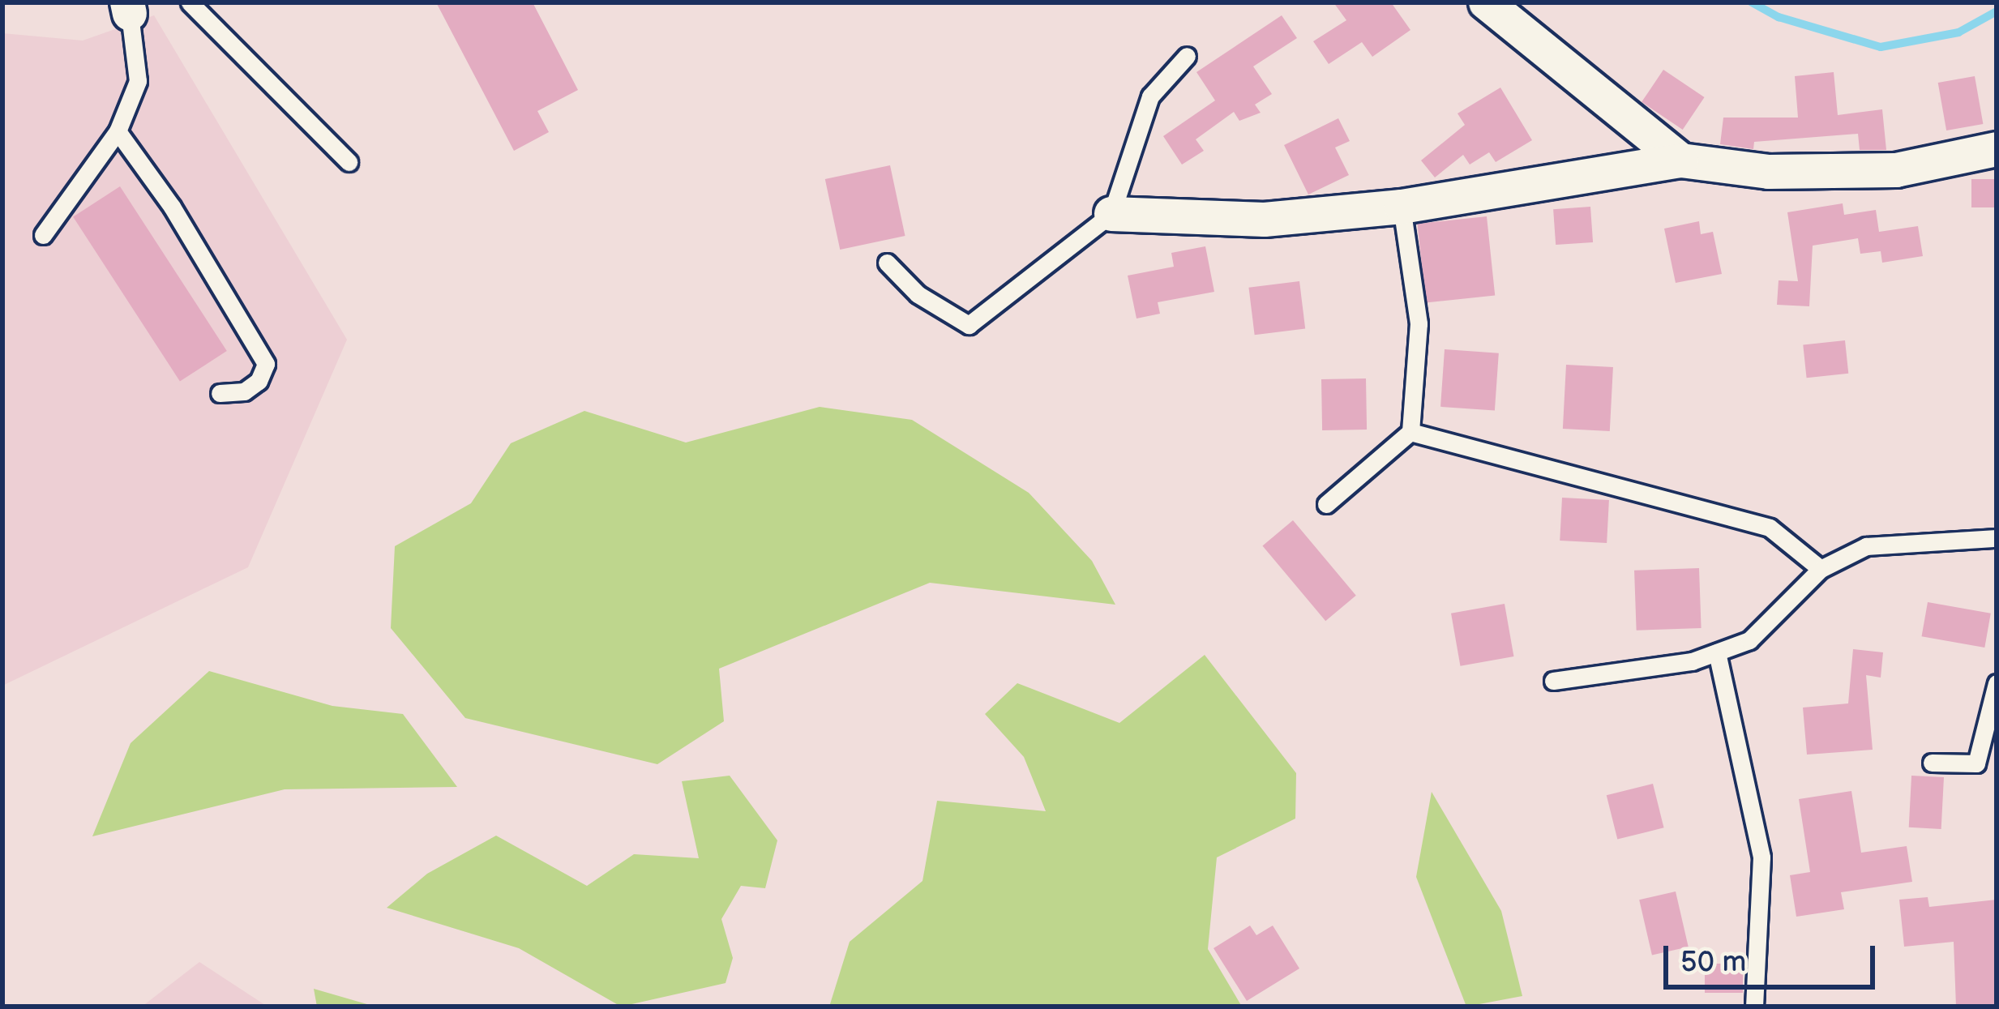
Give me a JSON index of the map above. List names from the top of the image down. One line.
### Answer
{"scale_bar":"50 m"}
